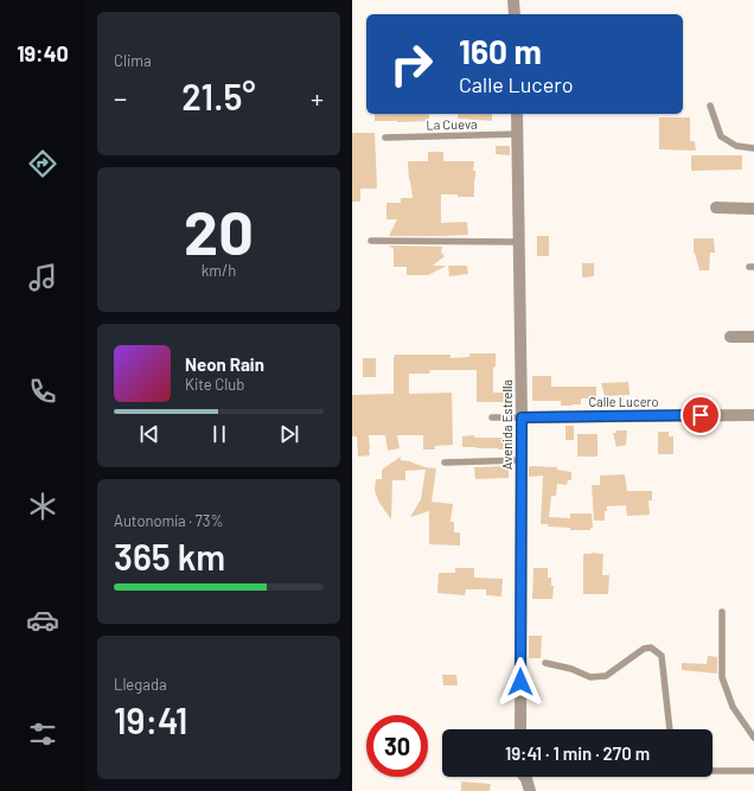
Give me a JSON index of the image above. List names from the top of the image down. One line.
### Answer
{"streets":{"street":["Calle Lucero","Avenida Estrella"],"lane":["La Cueva"]},"crossings":[["La Cueva","Avenida Estrella"],["Calle Lucero","Avenida Estrella"]],"page":{"tabs":"19:40","tile":["Clima",["20","km/h"],["Autonomía · 73%","365 km"],["Llegada","19:41"]],"turn":["160 m","Calle Lucero"],"heat":["−","21.5°","+"],"song":["Neon Rain","Kite Club"],"limit":"30","trip":"19:41 · 1 min · 270 m"}}
